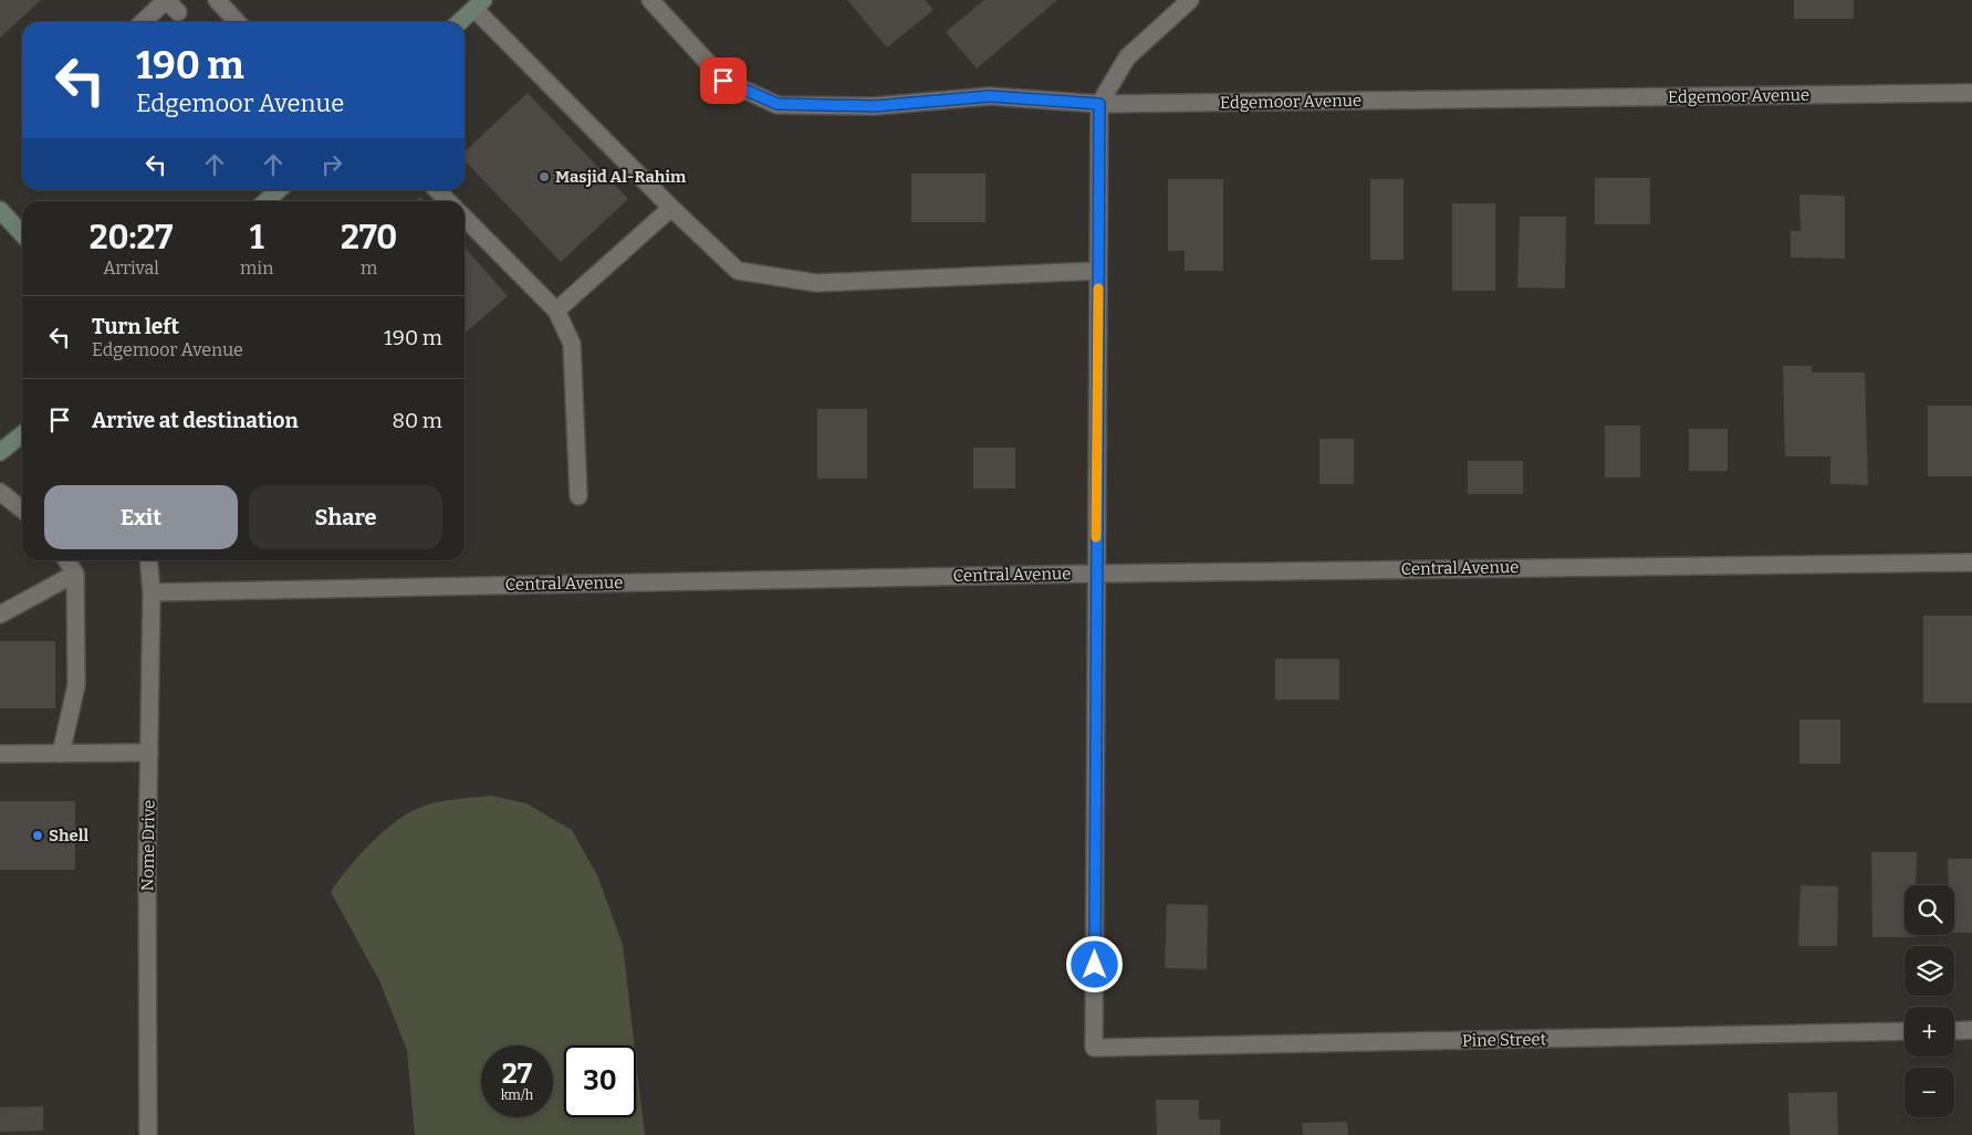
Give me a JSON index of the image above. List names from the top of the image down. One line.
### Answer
{"streets":{"street":["Edgemoor Avenue","Central Avenue","Nome Drive","Pine Street"]},"crossings":[["Central Avenue","Nome Drive"],["Central Avenue","Pine Street"]],"places":["Masjid Al-Rahim","Shell"],"page":{"turn":["190 m","Edgemoor Avenue"],"eta":["20:27","Arrival","1","min","270","m"],"list":[{"name":"Turn left","note":"Edgemoor Avenue","value":"190 m"},{"name":"Arrive at destination","value":"80 m"}],"buttons":["Exit","Share"],"map_buttons":["+","−"],"speed":"27 km/h","limit":"30"}}
